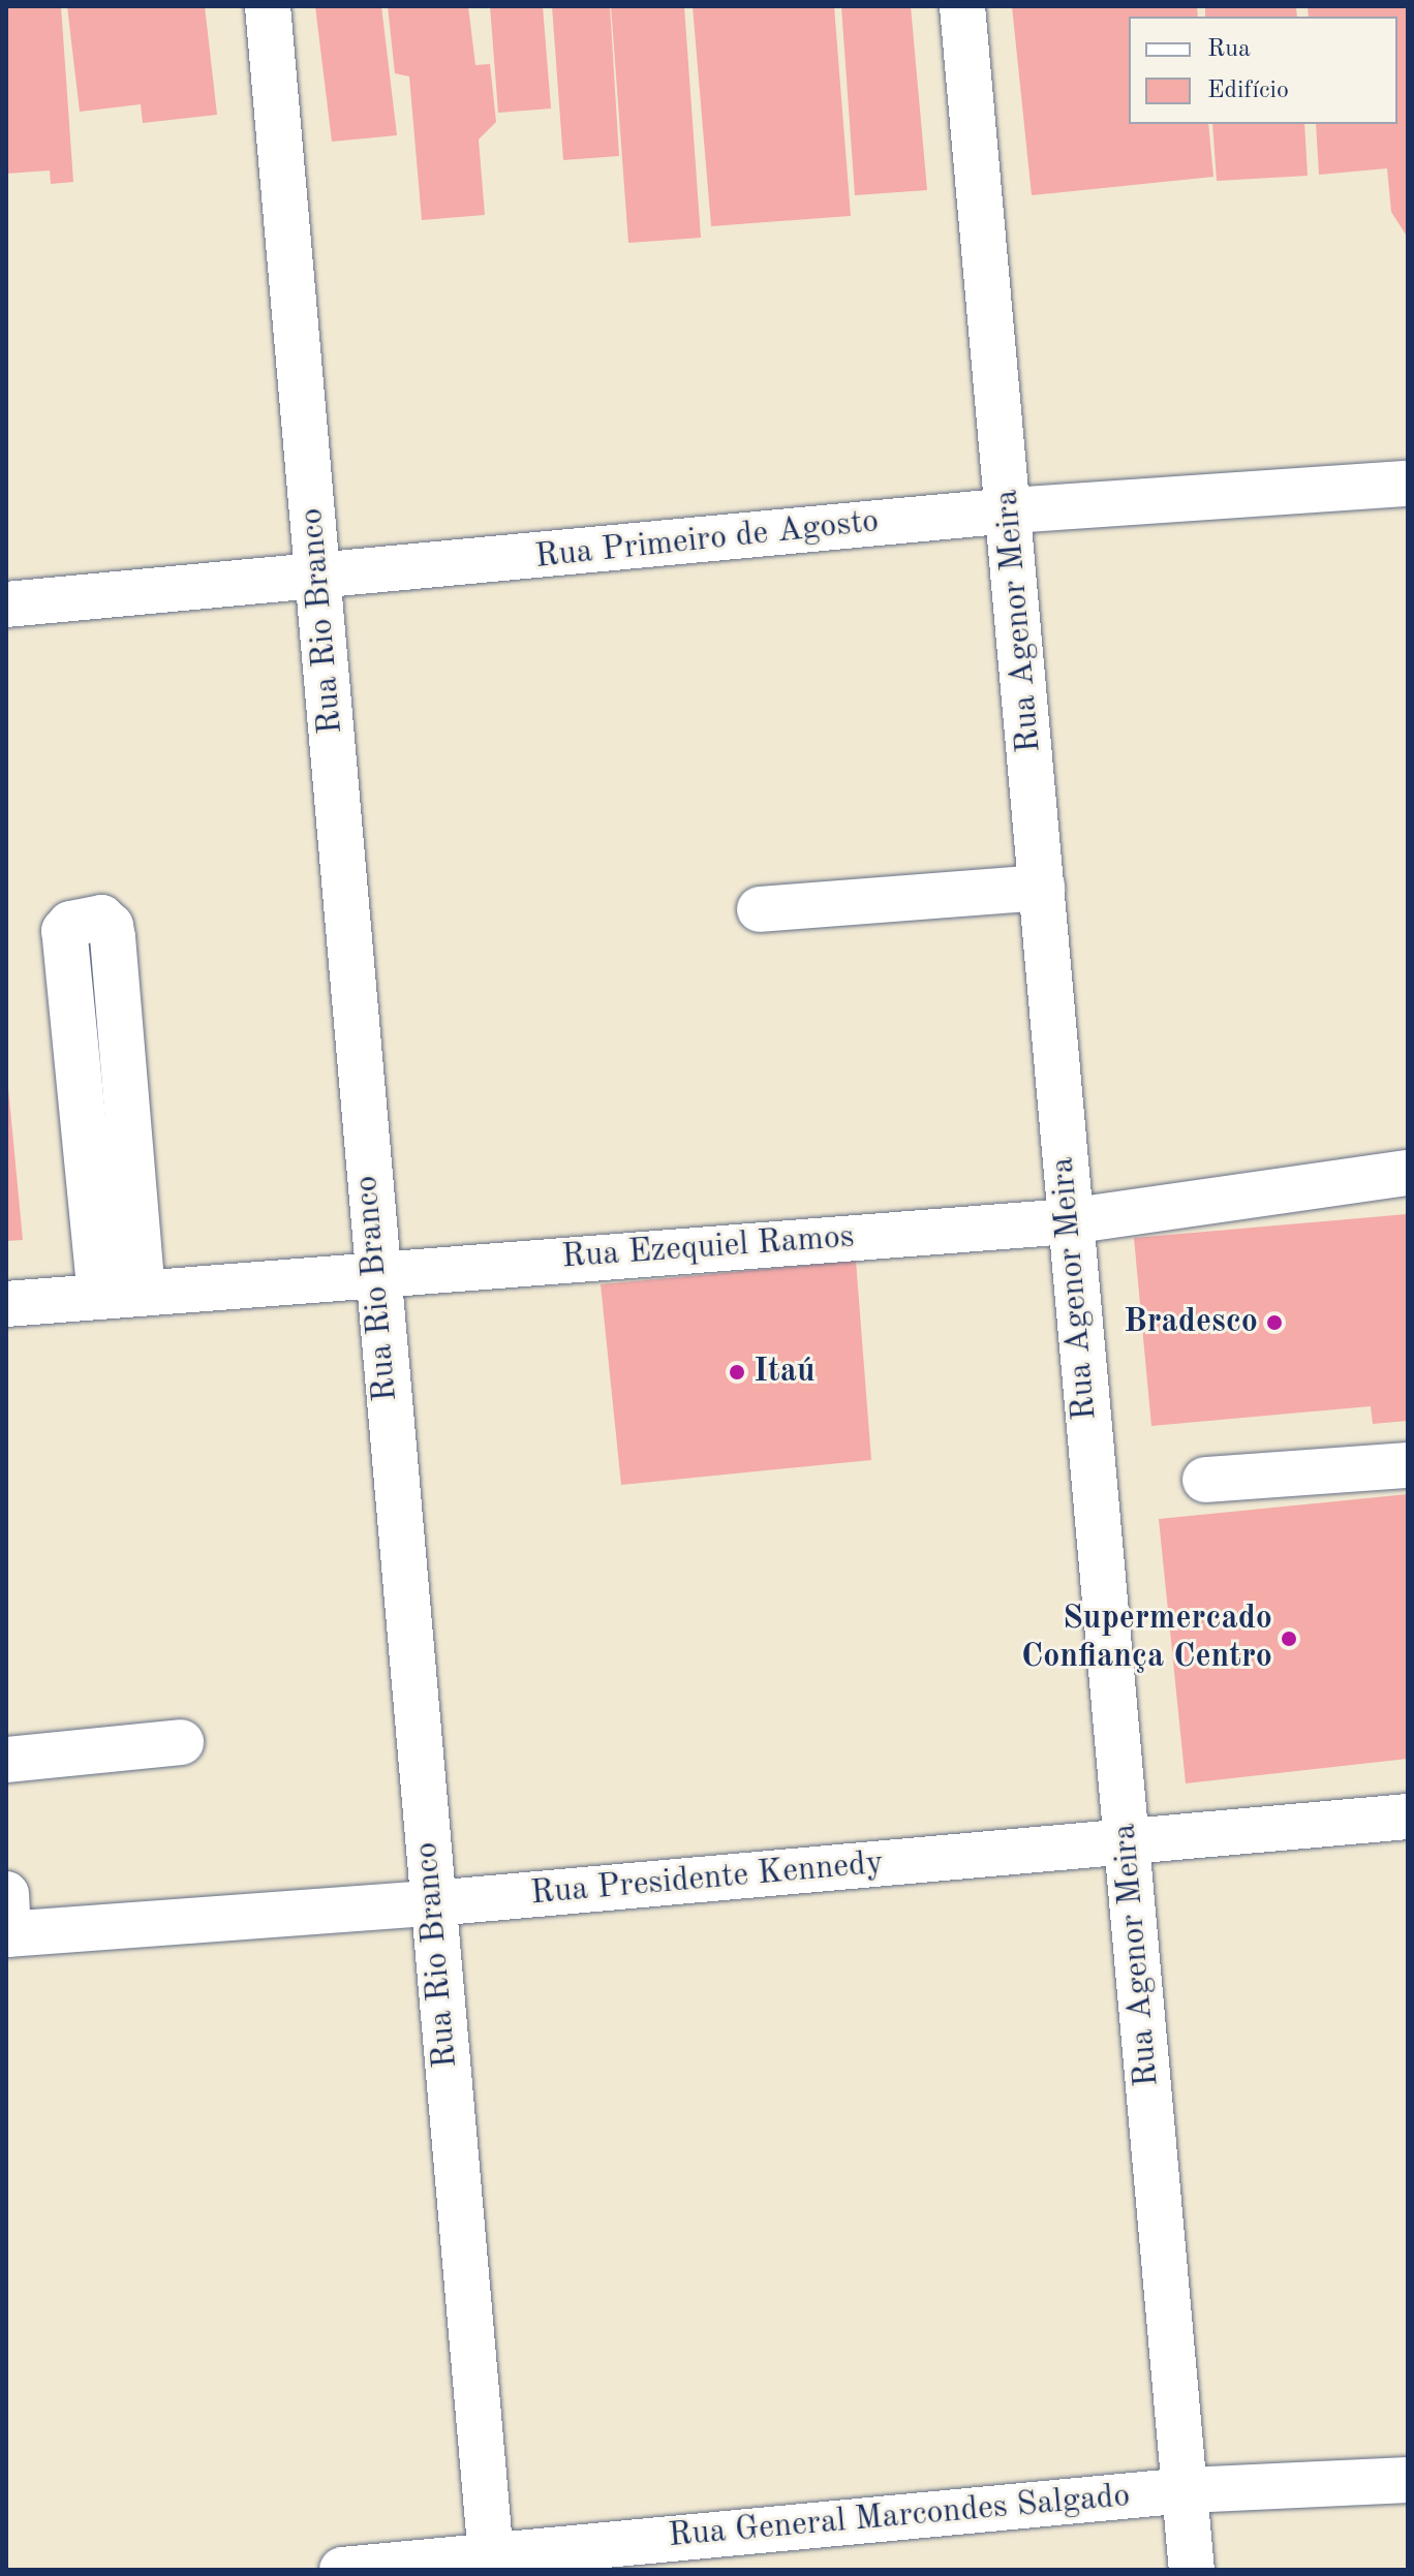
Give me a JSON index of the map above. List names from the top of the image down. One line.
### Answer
{"streets":{"street":["Rua Primeiro de Agosto","Rua Rio Branco","Rua Agenor Meira","Rua Ezequiel Ramos","Rua Presidente Kennedy","Rua General Marcondes Salgado"]},"crossings":[["Rua Primeiro de Agosto","Rua Rio Branco"],["Rua Primeiro de Agosto","Rua Agenor Meira"],["Rua Rio Branco","Rua Ezequiel Ramos"],["Rua Rio Branco","Rua Presidente Kennedy"],["Rua Rio Branco","Rua General Marcondes Salgado"],["Rua Agenor Meira","Rua Ezequiel Ramos"],["Rua Agenor Meira","Rua Presidente Kennedy"],["Rua Agenor Meira","Rua General Marcondes Salgado"]],"places":["Bradesco","Itaú","Supermercado Confiança Centro"],"legend":["Rua","Edifício"]}
